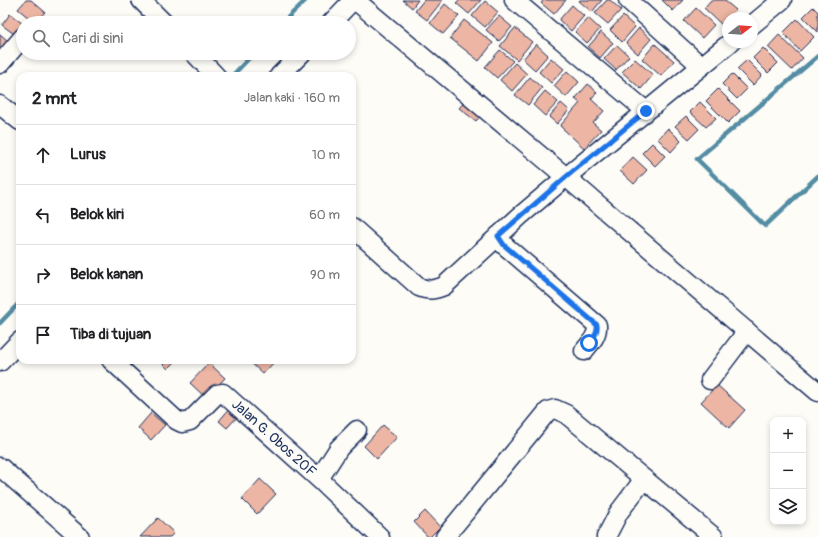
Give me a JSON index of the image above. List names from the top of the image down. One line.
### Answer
{"streets":{"street":["Jalan G. Obos 20F"]},"north":"right","page":{"search":"Cari di sini","heading":["2 mnt","Jalan kaki · 160 m"],"list":[["Lurus","10 m"],["Belok kiri","60 m"],["Belok kanan","90 m"],"Tiba di tujuan"],"map_buttons":["+","−"]}}
